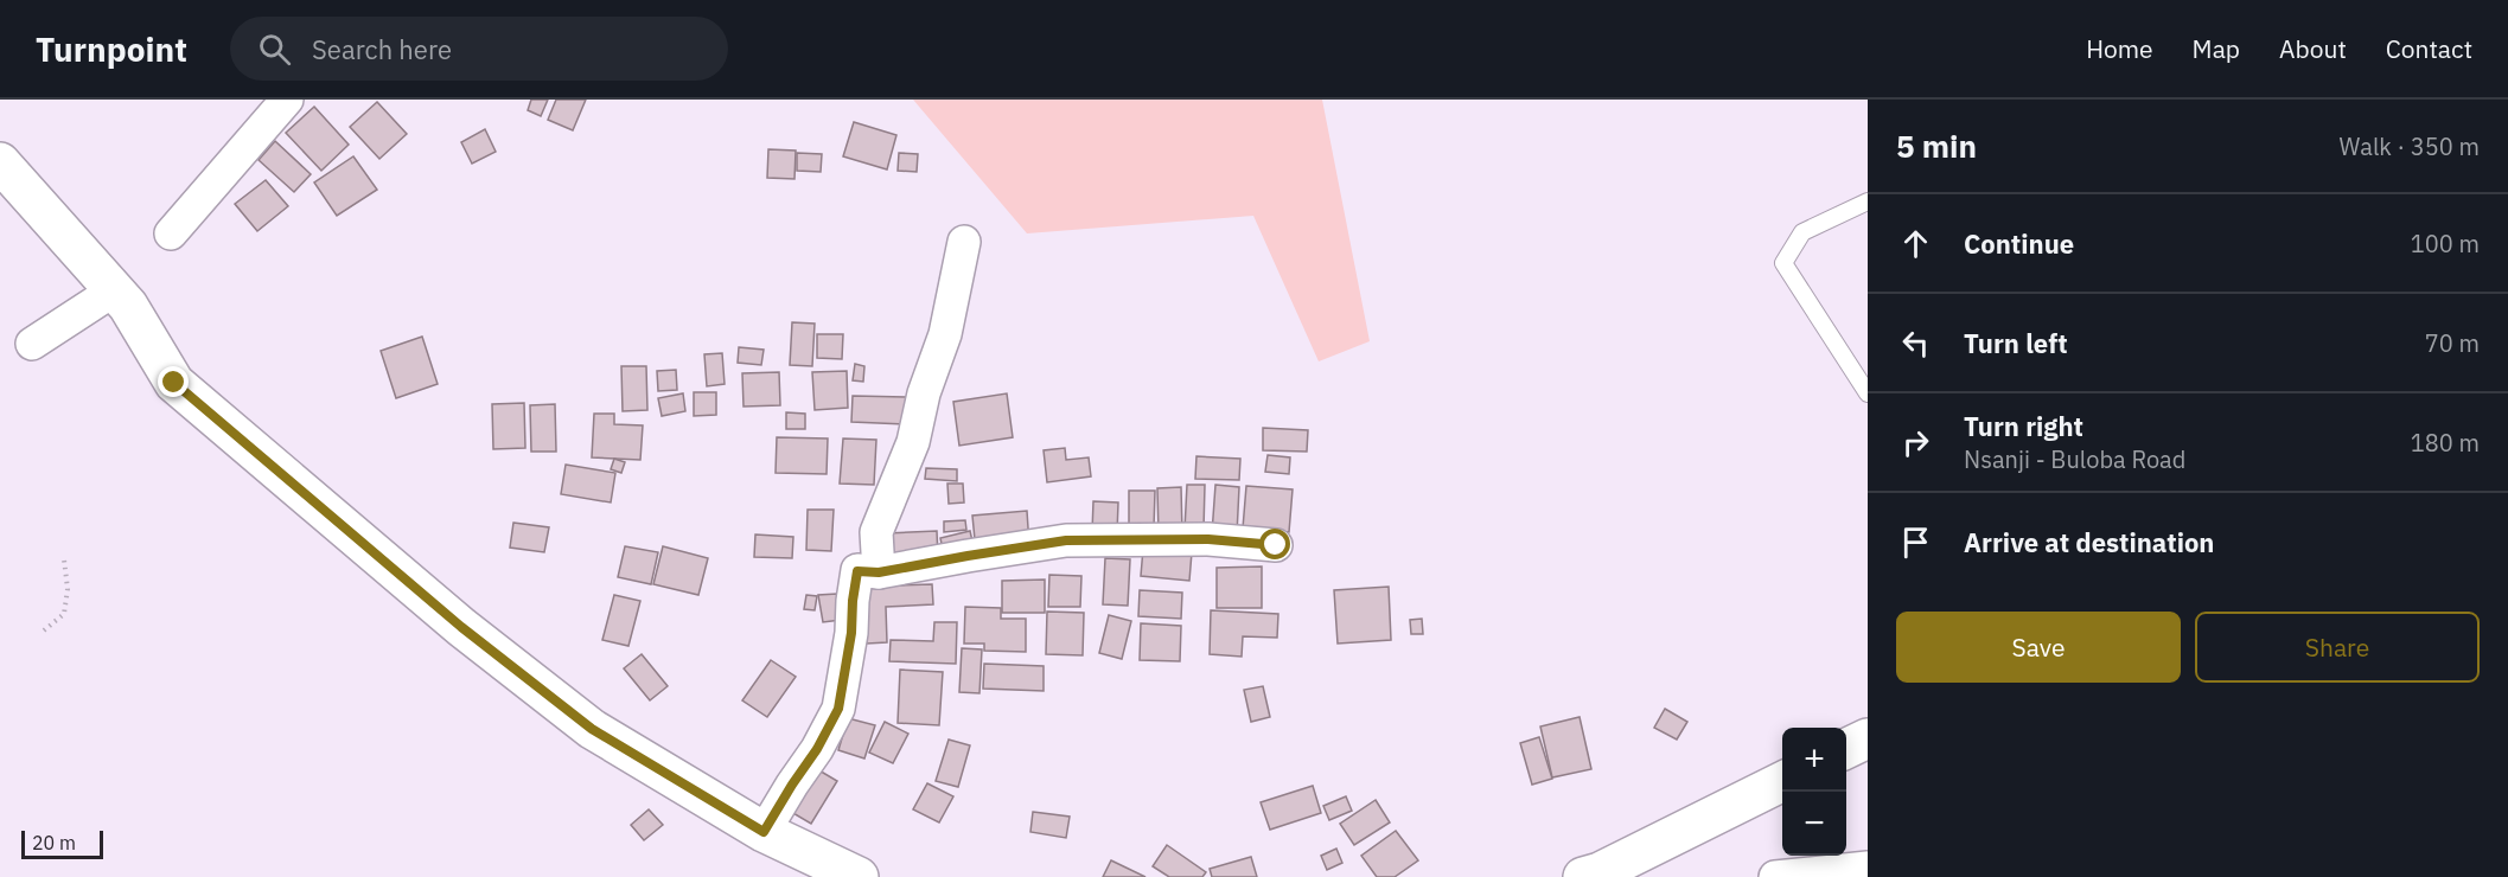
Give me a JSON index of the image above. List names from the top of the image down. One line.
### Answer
{"scale_bar":"20 m","page":{"header":"Turnpoint","search":"Search here","nav":["Home","Map","About","Contact"],"heading":["5 min","Walk · 350 m"],"list":[["Continue","100 m"],["Turn left","70 m"],["Turn right","Nsanji - Buloba Road","180 m"],"Arrive at destination"],"buttons":["Save","Share"],"map_buttons":["+","−"],"scale":"20 m"}}
